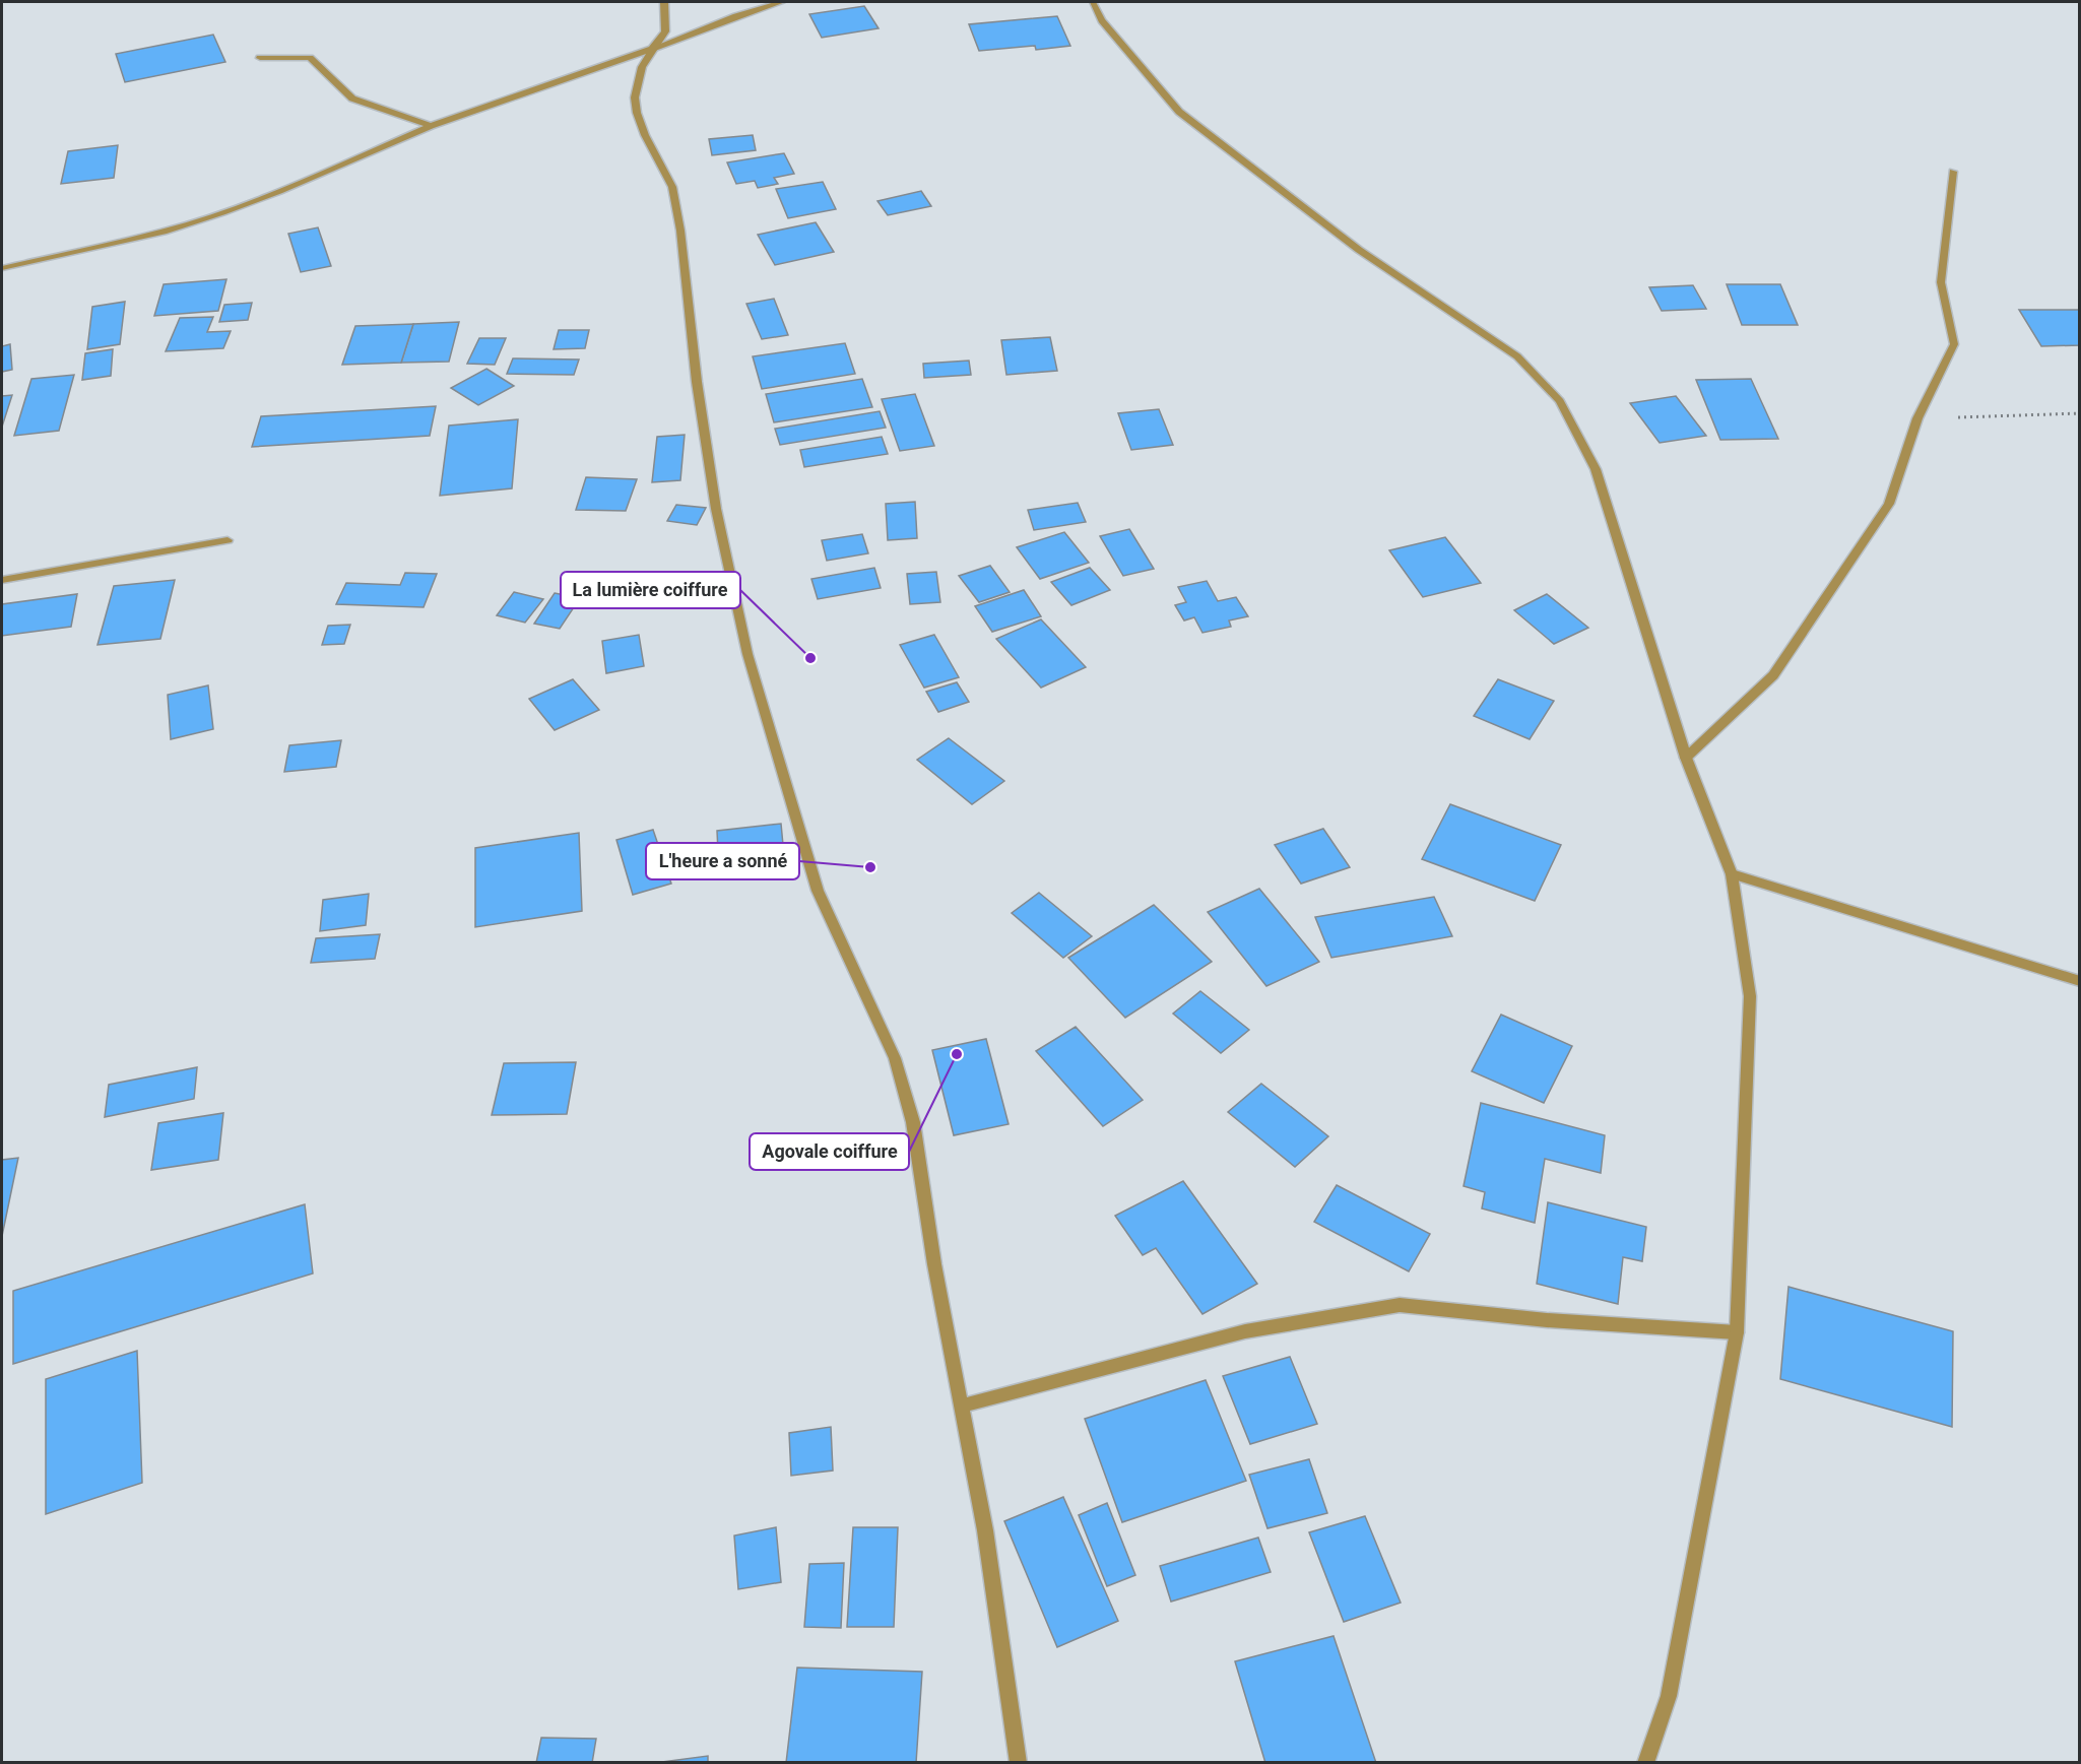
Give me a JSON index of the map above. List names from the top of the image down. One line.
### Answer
{"places":["La lumière coiffure","L'heure a sonné","Agovale coiffure"]}
